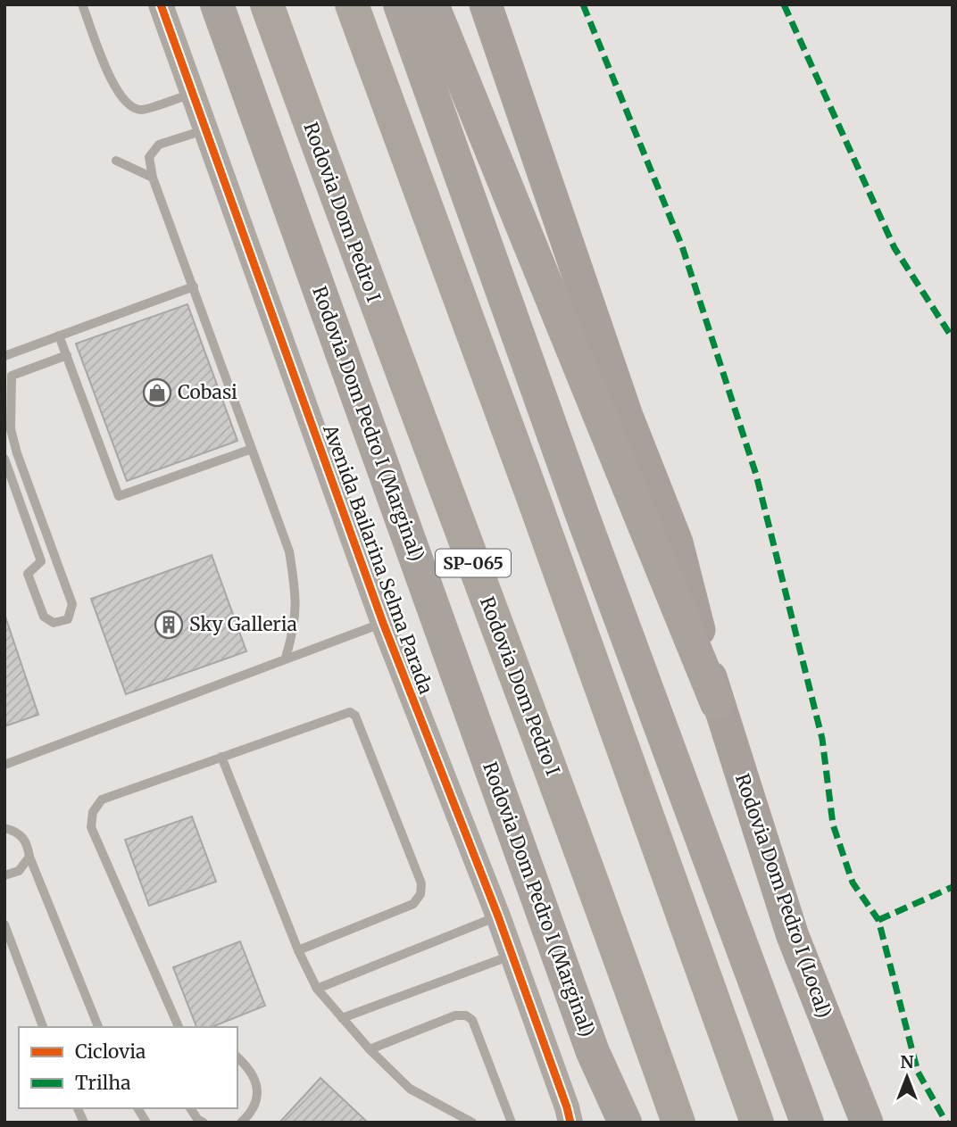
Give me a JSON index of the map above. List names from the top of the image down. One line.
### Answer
{"streets":{"highway":["Rodovia Dom Pedro I","Rodovia Dom Pedro I (Marginal)","SP-065"],"main road":["Rodovia Dom Pedro I (Local)"],"street":["Avenida Bailarina Selma Parada"]},"places":{"shop":["Cobasi"],"building":["Sky Galleria"]},"legend":["Ciclovia","Trilha"],"north":"top"}
